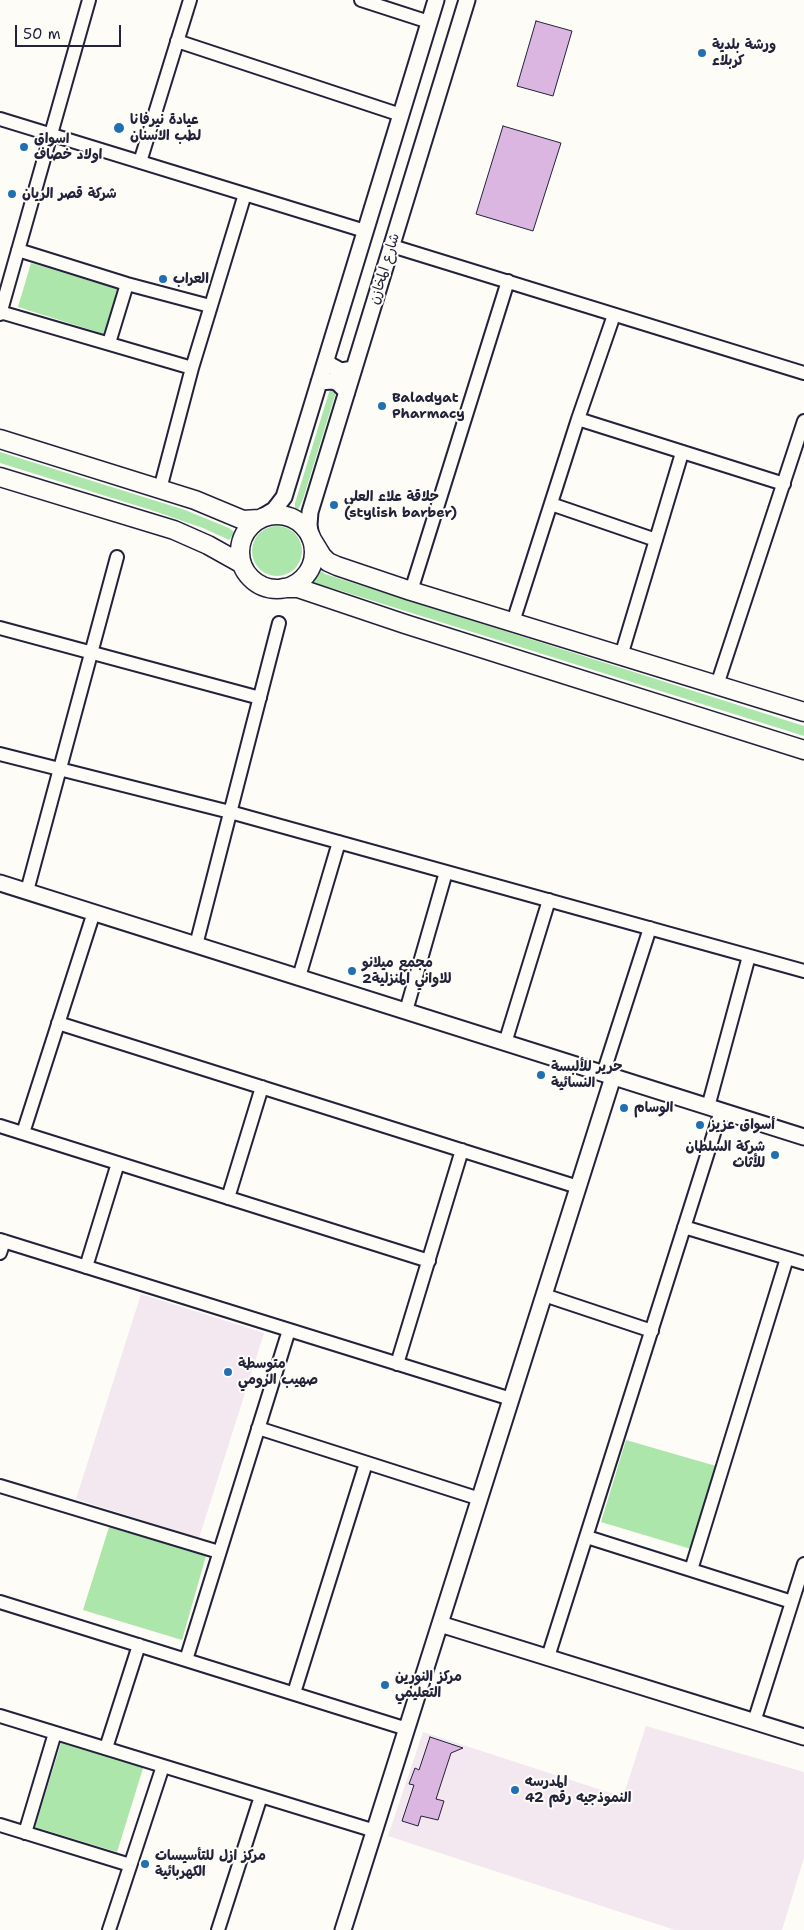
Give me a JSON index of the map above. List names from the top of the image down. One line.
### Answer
{"streets":{"street":["شارع المخازن"]},"places":["ورشة بلدية كربلاء","عيادة نيرفانا لطب الاسنان","اسواق اولاد خصاف","شركة قصر الريان","العراب","Baladyat Pharmacy","حلاقة علاء العلي (stylish barber)","مجمع ميلانو للاواني المنزلية2","حرير للألبسة النسائية","الوسام","أسواق عزيز","شركة السلطان للأثاث","متوسطة صهيب الرومي","مركز النورين التعليمي","المدرسه النموذجيه رقم 42","مركز ازل للتأسيسات الكهربائية"],"scale_bar":"50 m"}
